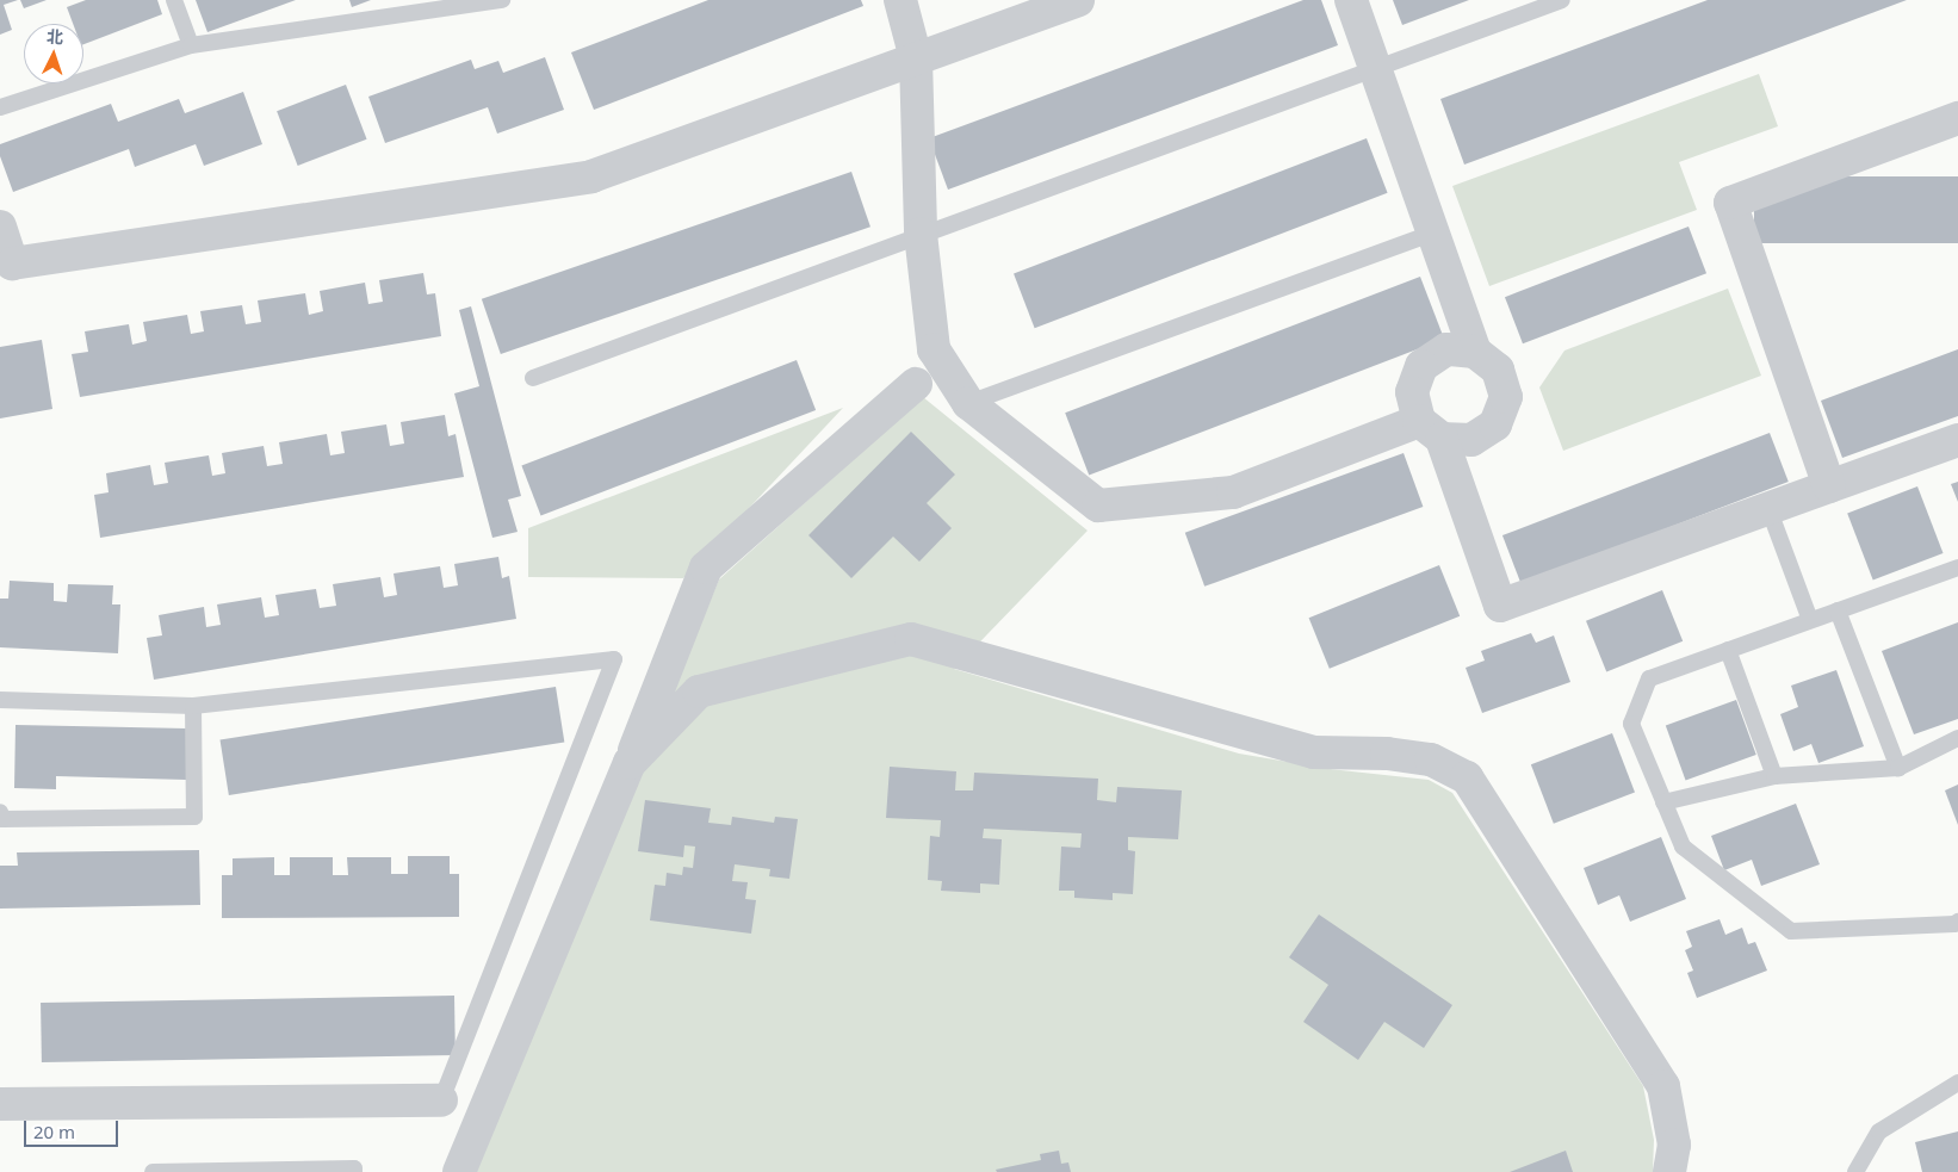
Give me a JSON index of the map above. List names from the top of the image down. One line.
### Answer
{"scale_bar":"20 m","north":"top"}
